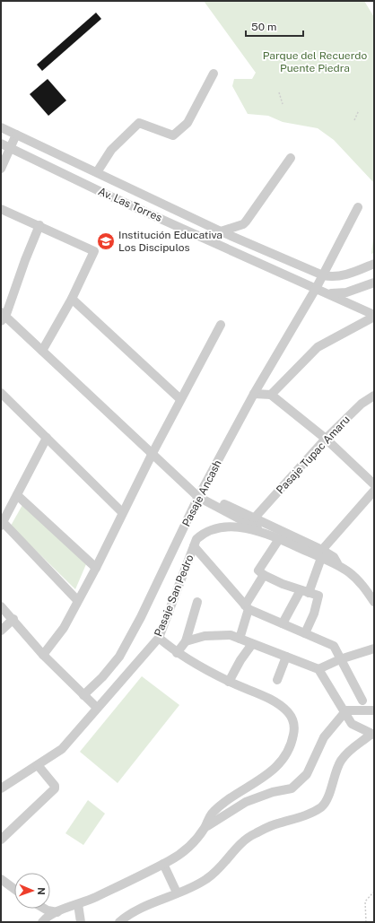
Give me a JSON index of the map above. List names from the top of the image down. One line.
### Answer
{"streets":{"street":["Av. Las Torres","Pasaje Tupac Amaru","Pasaje Ancash","Pasaje San Pedro"]},"crossings":[["Av. Las Torres","Pasaje Ancash"]],"parks":["Parque del Recuerdo Puente Piedra"],"places":{"school or university":["Institución Educativa Los Discipulos"]},"scale_bar":"50 m","north":"right"}
